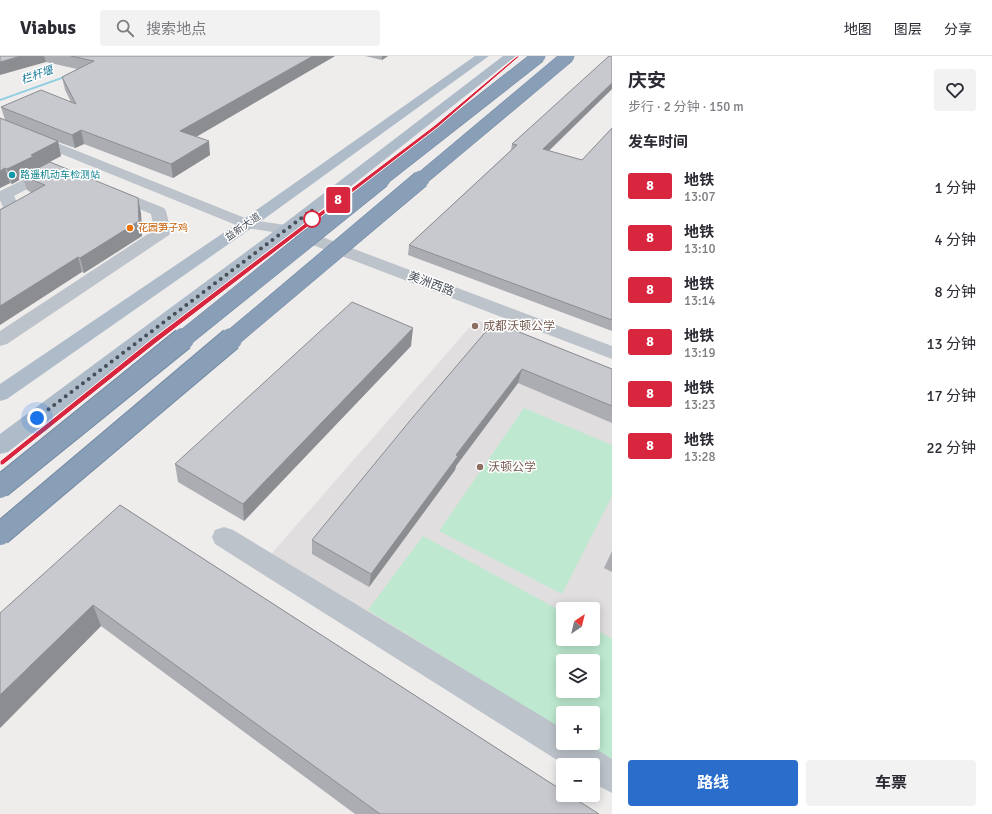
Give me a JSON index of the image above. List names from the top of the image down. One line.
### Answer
{"streets":{"main road":["益新大道"],"street":["美洲西路"]},"crossings":[["益新大道","美洲西路"]],"water":["栏杆堰"],"places":["路遥机动车检测站","花园笋子鸡","成都沃顿公学","沃顿公学"],"lines":["metro line 8"],"north":"top right","page":{"header":"Viabus","search":"搜索地点","nav":["地图","图层","分享"],"on_map":"8","heading":[["庆安","步行 · 2 分钟 · 150 m"],"发车时间"],"list":[{"mark":"8","name":"地铁","note":"13:07","value":"1 分钟"},{"mark":"8","name":"地铁","note":"13:10","value":"4 分钟"},{"mark":"8","name":"地铁","note":"13:14","value":"8 分钟"},{"mark":"8","name":"地铁","note":"13:19","value":"13 分钟"},{"mark":"8","name":"地铁","note":"13:23","value":"17 分钟"},{"mark":"8","name":"地铁","note":"13:28","value":"22 分钟"}],"map_buttons":["+","−"],"buttons":["路线","车票"]}}
